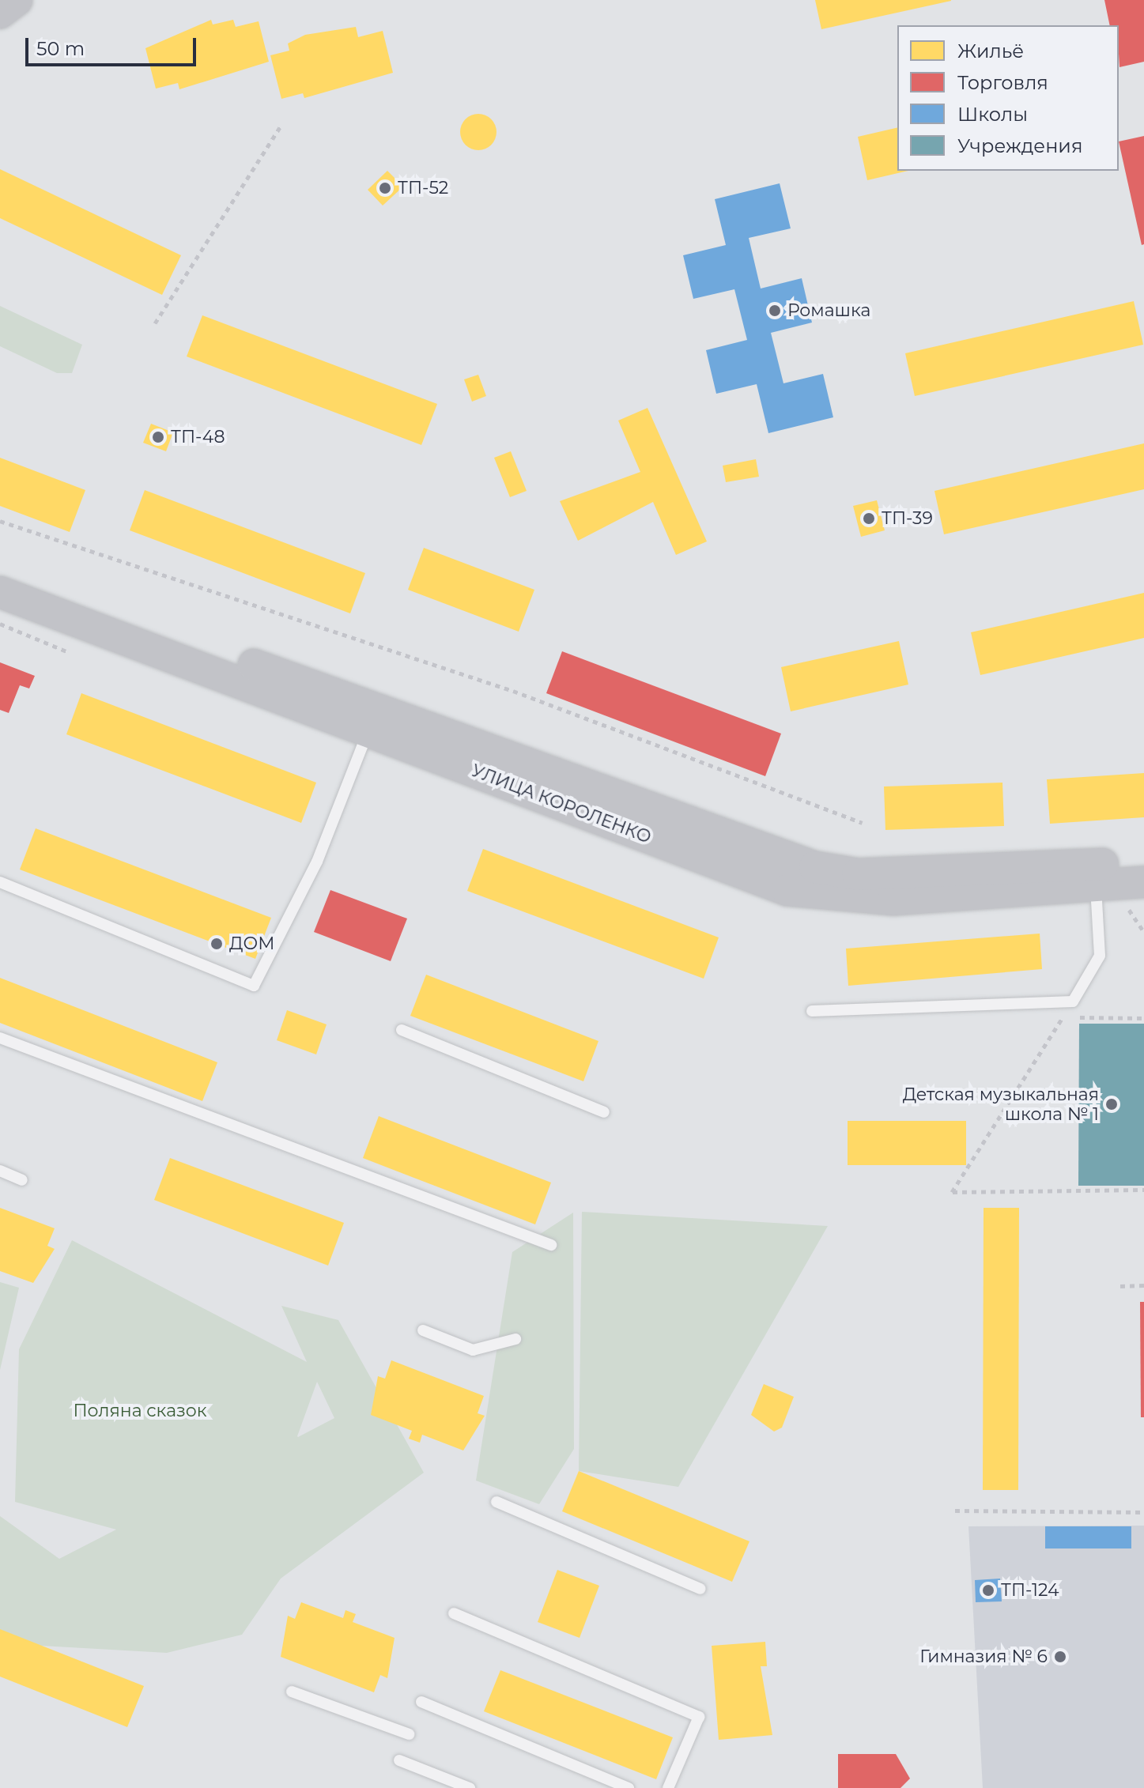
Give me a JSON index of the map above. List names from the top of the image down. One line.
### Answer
{"streets":{"street":["УЛИЦА КОРОЛЕНКО"]},"parks":["Поляна сказок"],"places":["ТП-52","Ромашка","ТП-48","ТП-39","ДОМ","Детская музыкальная школа № 1","ТП-124","Гимназия № 6"],"legend":["Жильё","Торговля","Школы","Учреждения"],"scale_bar":"50 m"}
